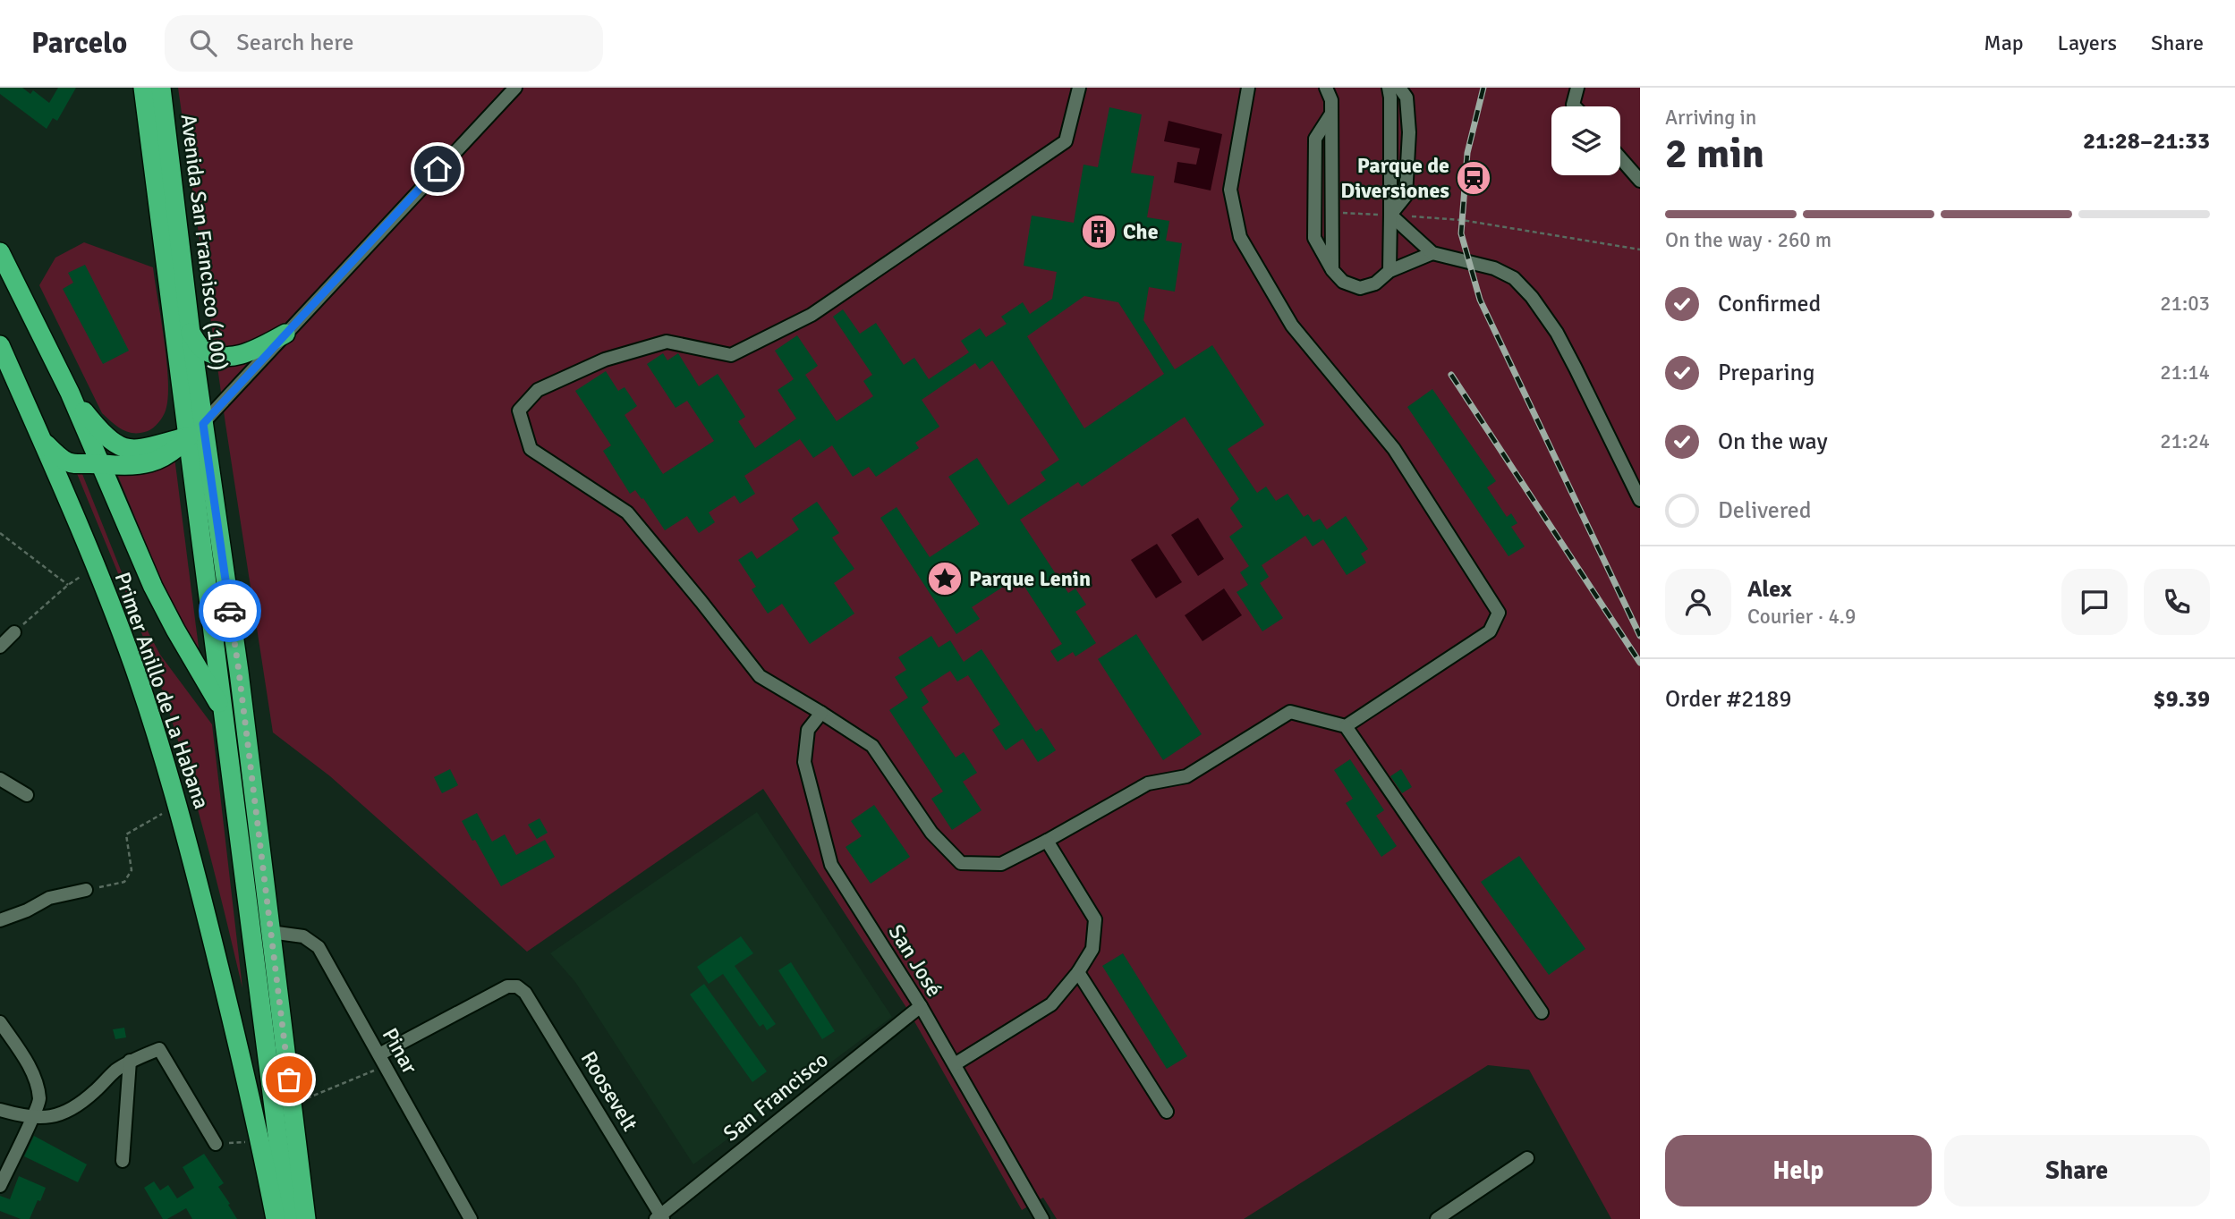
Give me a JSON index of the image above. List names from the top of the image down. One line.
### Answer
{"streets":{"highway":["Avenida San Francisco (100)","Primer Anillo de La Habana"],"street":["San José","Pinar","Roosevelt","San Francisco"]},"crossings":[["Avenida San Francisco (100)","Pinar"],["San José","San Francisco"],["Pinar","Roosevelt"],["Roosevelt","San Francisco"]],"places":{"station":["Parque de Diversiones"],"building":["Che"],"place":["Parque Lenin"]},"page":{"header":"Parcelo","search":"Search here","nav":["Map","Layers","Share"],"heading":["2 min","Arriving in","21:28–21:33"],"panel":["Alex","Courier · 4.9","Order #2189","$9.39"],"bar":"On the way · 260 m","list":[["Confirmed","21:03"],["Preparing","21:14"],["On the way","21:24"],"Delivered"],"buttons":["Help","Share"]}}
